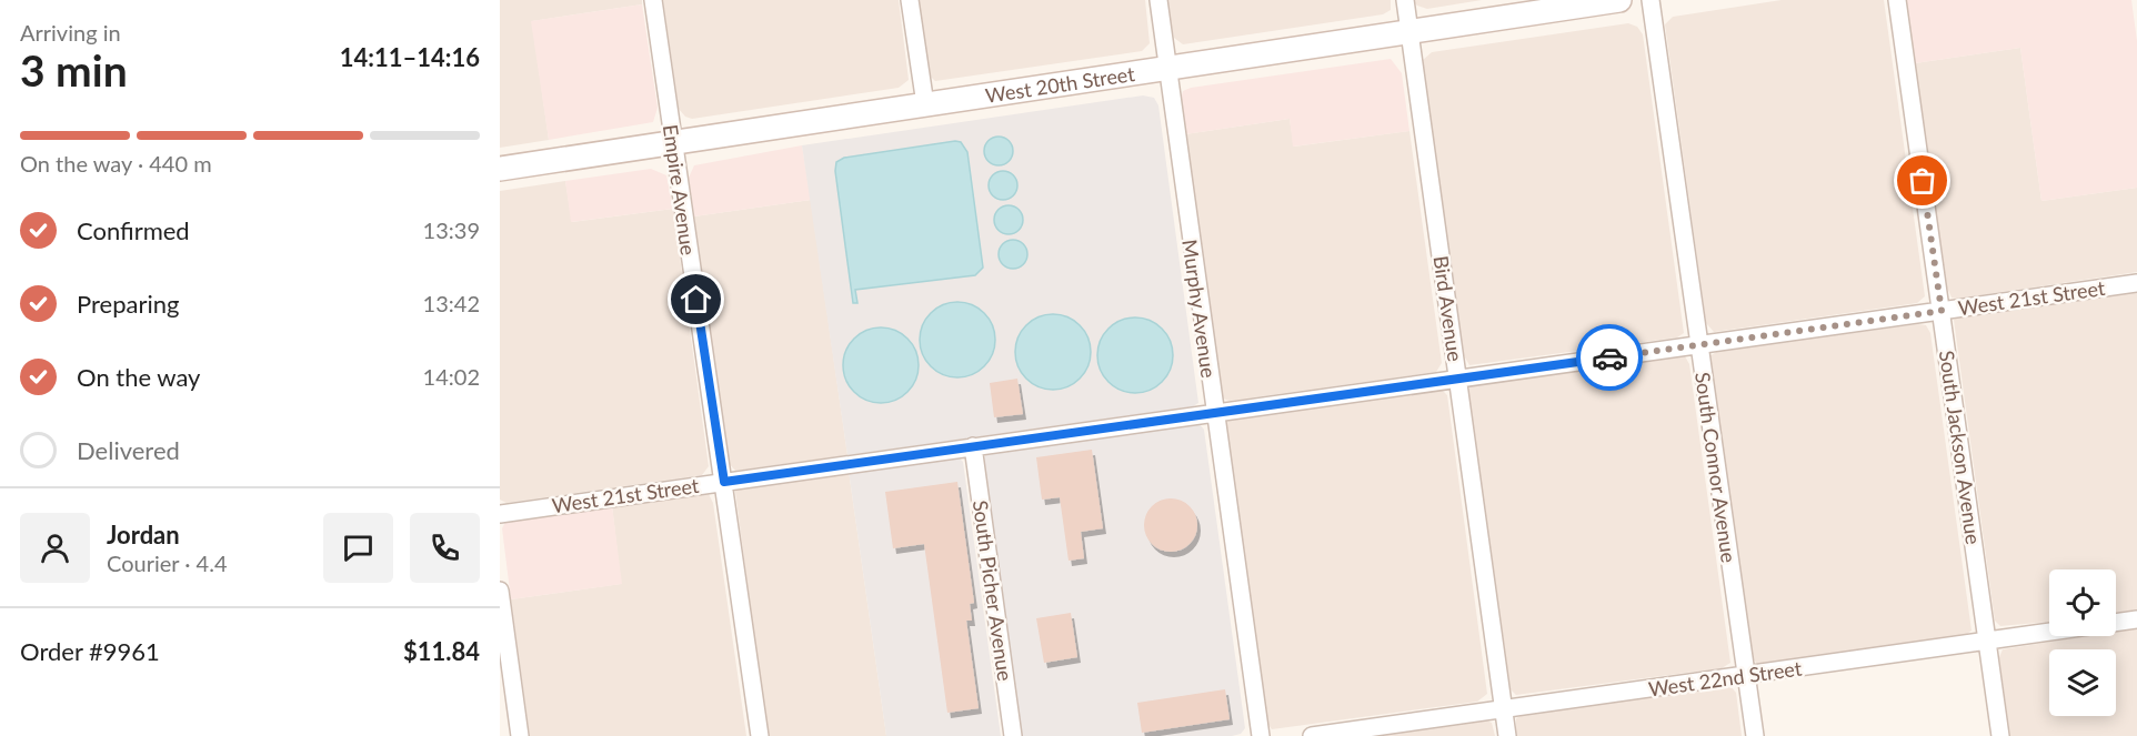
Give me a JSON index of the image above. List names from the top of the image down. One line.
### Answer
{"streets":{"main road":["West 20th Street"],"street":["Empire Avenue","West 21st Street","Murphy Avenue","Bird Avenue","South Jackson Avenue","South Connor Avenue","South Picher Avenue","West 22nd Street"]},"crossings":[["West 20th Street","Empire Avenue"],["West 20th Street","Murphy Avenue"],["West 20th Street","Bird Avenue"],["Empire Avenue","West 21st Street"],["West 21st Street","Murphy Avenue"],["West 21st Street","Bird Avenue"],["West 21st Street","South Jackson Avenue"],["West 21st Street","South Connor Avenue"],["West 21st Street","South Picher Avenue"],["Bird Avenue","West 22nd Street"],["South Jackson Avenue","West 22nd Street"],["South Connor Avenue","West 22nd Street"]],"page":{"heading":["3 min","Arriving in","14:11–14:16"],"panel":["Jordan","Courier · 4.4","Order #9961","$11.84"],"bar":"On the way · 440 m","list":[["Confirmed","13:39"],["Preparing","13:42"],["On the way","14:02"],"Delivered"]}}
